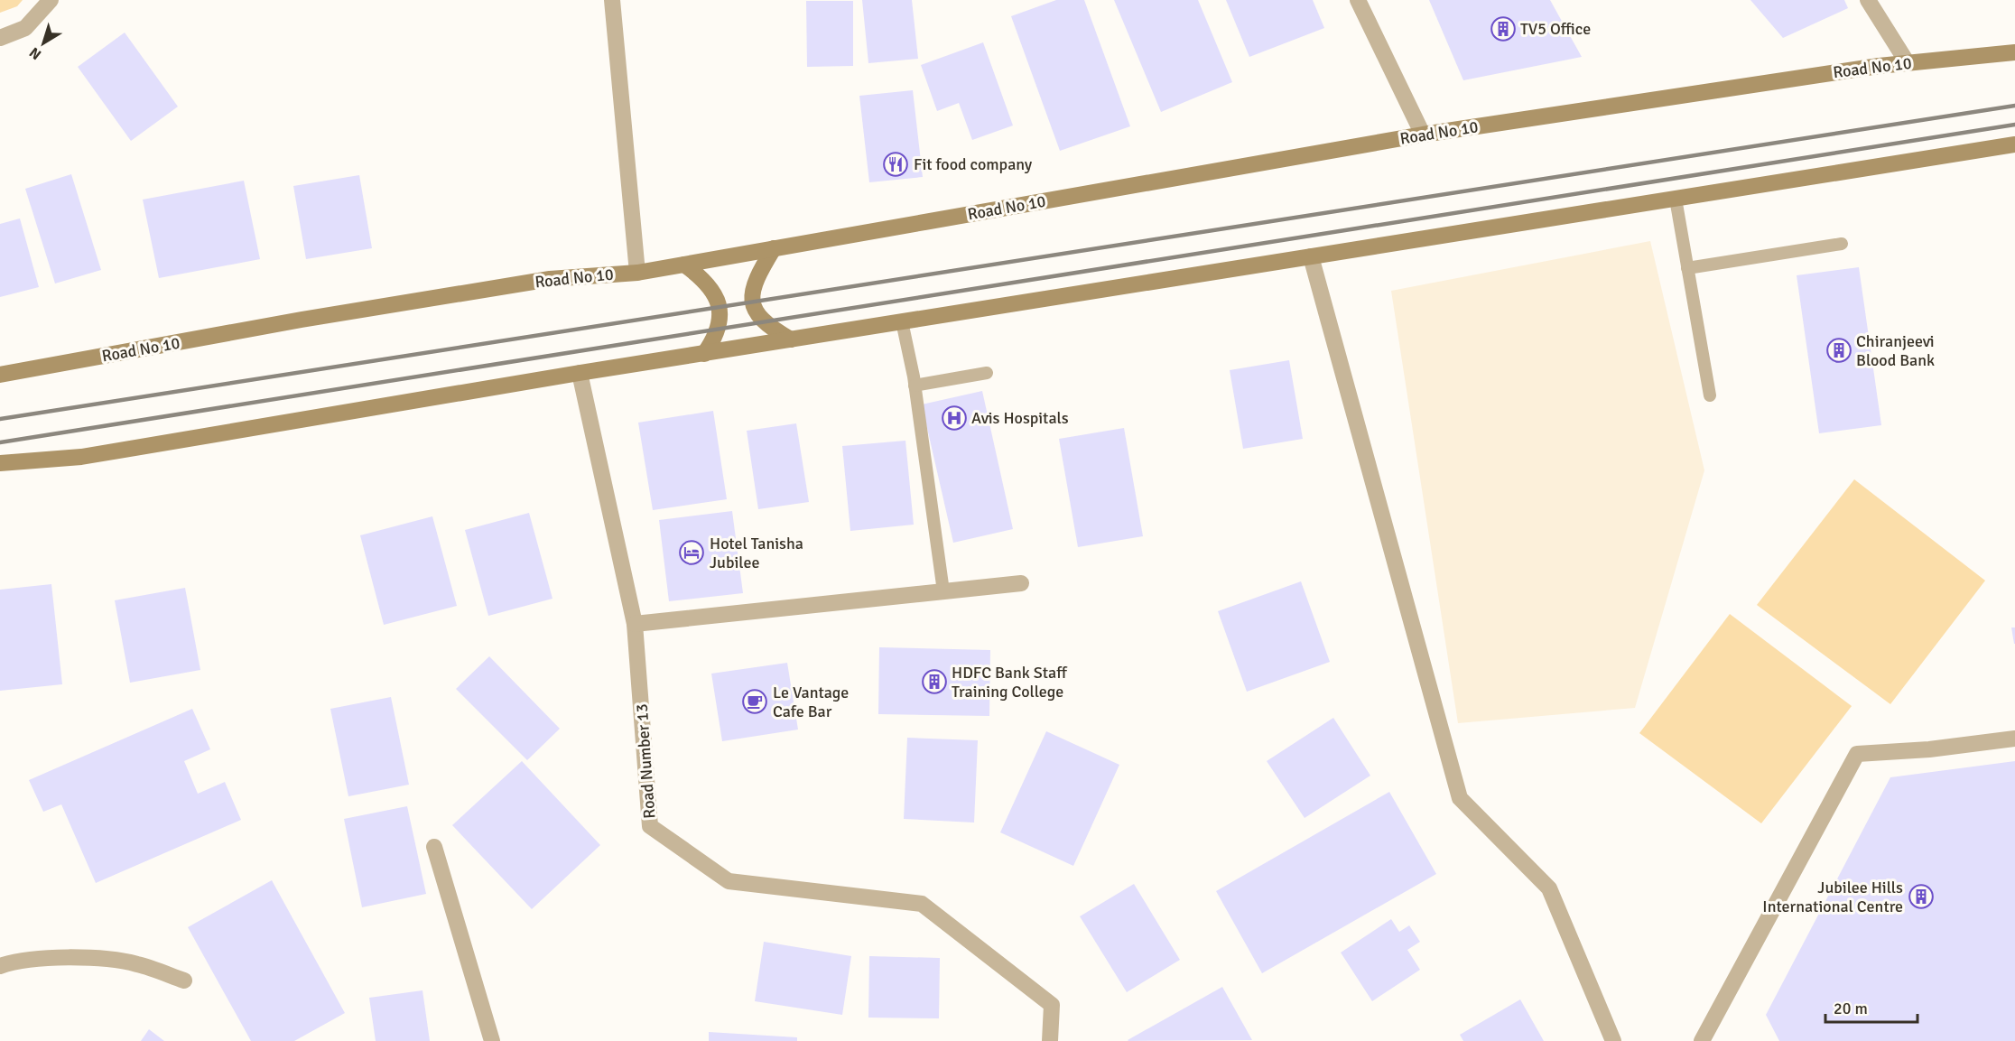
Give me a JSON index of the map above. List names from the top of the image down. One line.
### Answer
{"streets":{"main road":["Road No 10"],"street":["Road Number 13"]},"places":{"building":["TV5 Office","Chiranjeevi Blood Bank","HDFC Bank Staff Training College","Jubilee Hills International Centre"],"restaurant":["Fit food company"],"hospital":["Avis Hospitals"],"hotel":["Hotel Tanisha Jubilee"],"cafe":["Le Vantage Cafe Bar"]},"scale_bar":"20 m","north":"bottom left"}
